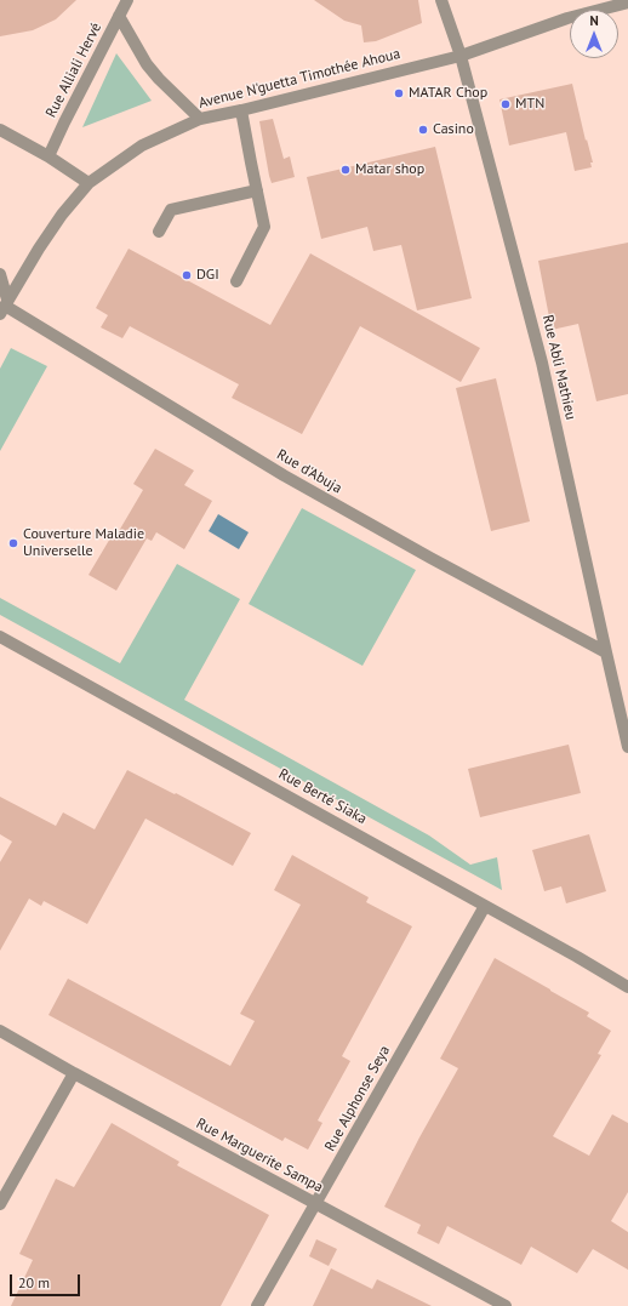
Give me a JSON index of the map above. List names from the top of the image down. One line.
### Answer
{"streets":{"street":["Rue Alliali Hervé","Avenue N'guetta Timothée Ahoua","Rue Abli Mathieu","Rue d'Abuja","Rue Berté Siaka","Rue Alphonse Seya","Rue Marguerite Sampa"]},"crossings":[["Avenue N'guetta Timothée Ahoua","Rue Abli Mathieu"],["Avenue N'guetta Timothée Ahoua","Rue d'Abuja"],["Rue Abli Mathieu","Rue d'Abuja"],["Rue Berté Siaka","Rue Alphonse Seya"],["Rue Alphonse Seya","Rue Marguerite Sampa"]],"places":["MATAR Chop","MTN","Casino","Matar shop","DGI","Couverture Maladie Universelle"],"scale_bar":"20 m","north":"top"}
